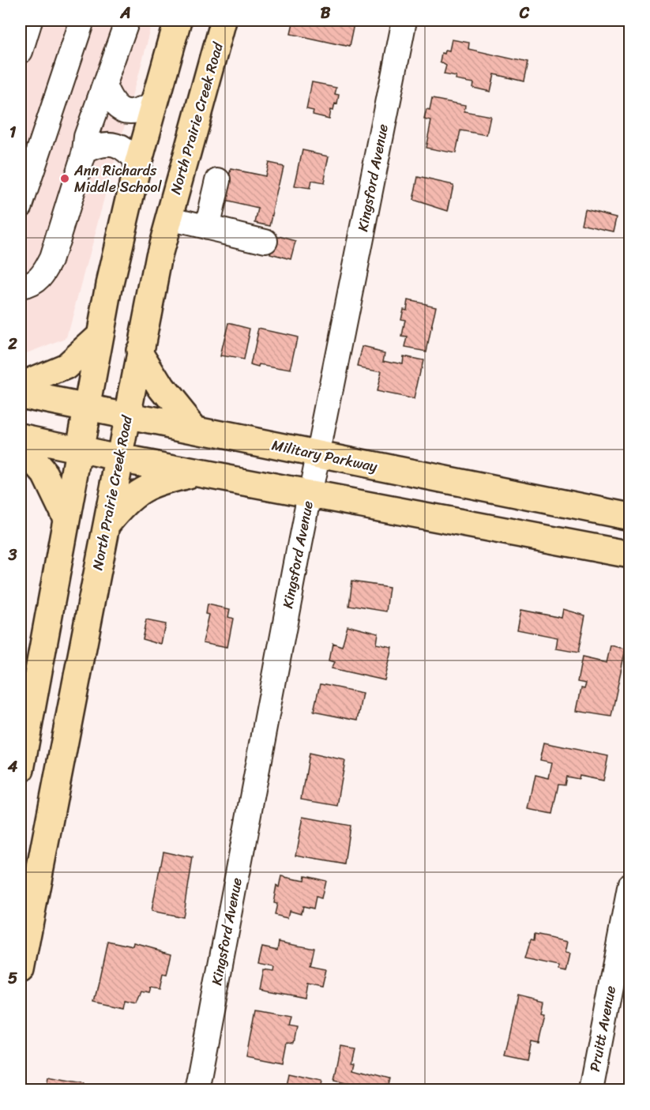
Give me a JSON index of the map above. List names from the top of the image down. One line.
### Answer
{"streets":{"main road":["North Prairie Creek Road","Military Parkway"],"street":["Kingsford Avenue","Pruitt Avenue"]},"crossings":[["North Prairie Creek Road","Military Parkway"],["Kingsford Avenue","Military Parkway"]],"places":["Ann Richards Middle School"],"grid":{"columns":["A","B","C"],"rows":["1","2","3","4","5"]}}
